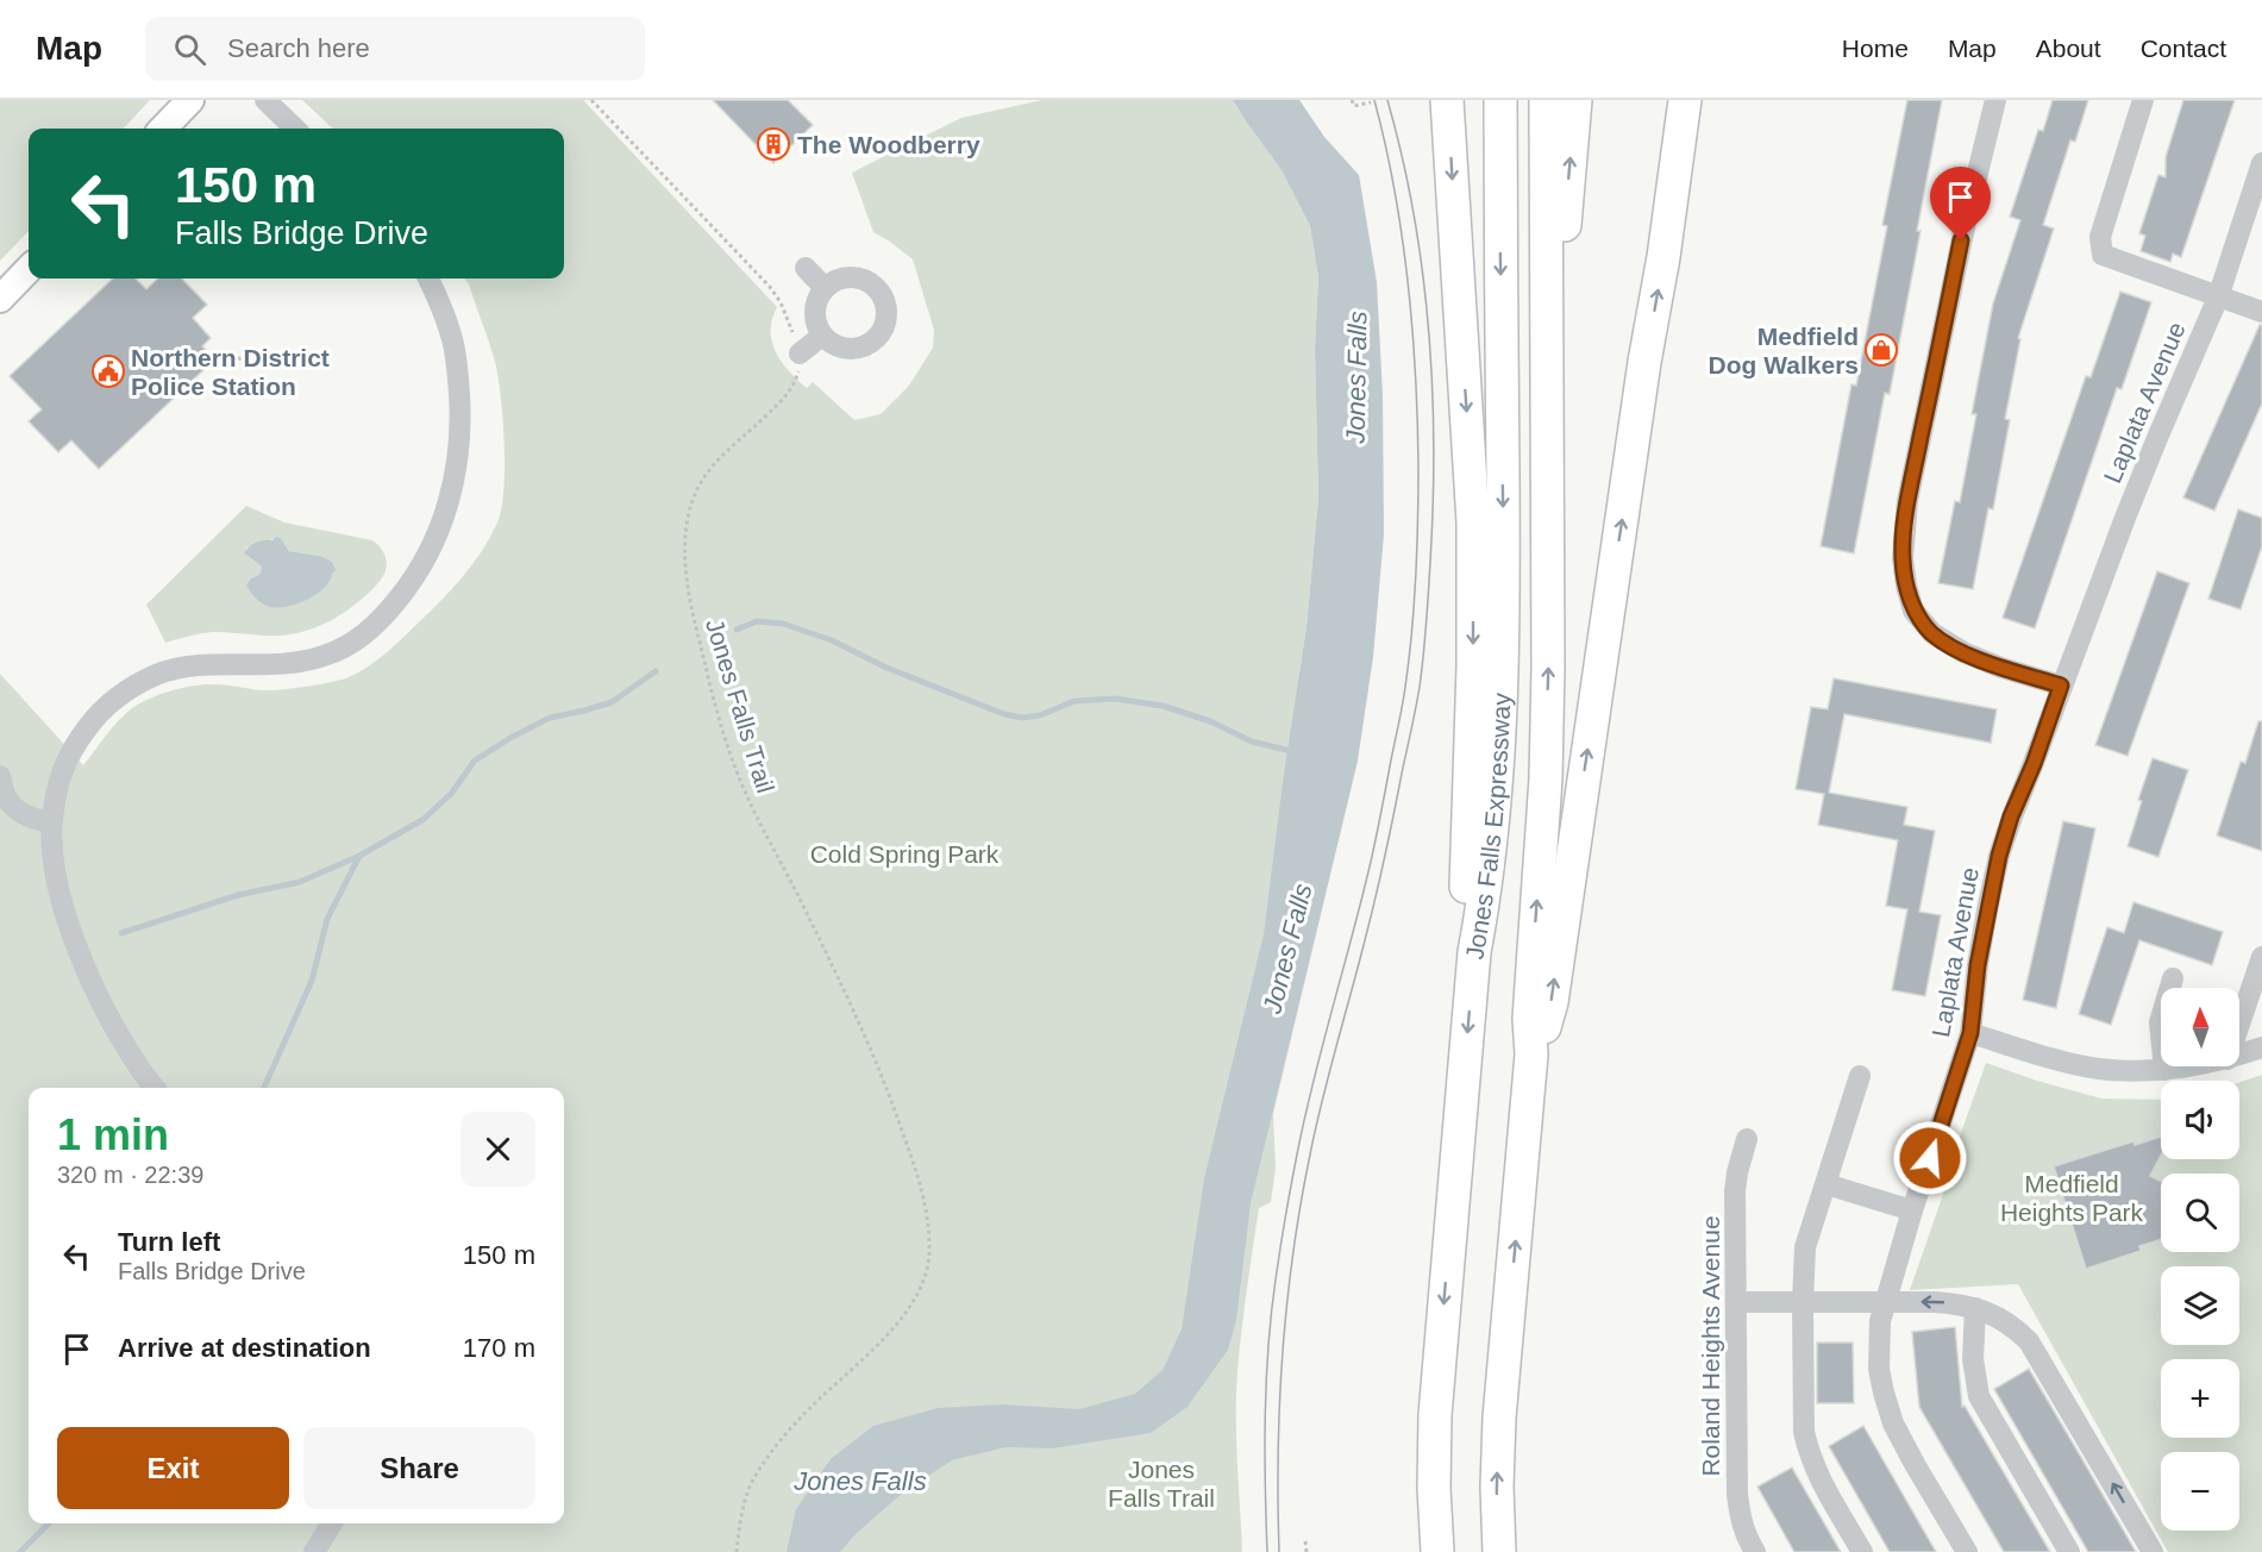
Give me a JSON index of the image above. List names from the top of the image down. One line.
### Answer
{"streets":{"highway":["Jones Falls Expressway"],"street":["Laplata Avenue","Roland Heights Avenue"],"path":["Jones Falls Trail"]},"water":["Jones Falls"],"parks":["Cold Spring Park","Medfield Heights Park","Jones Falls Trail"],"places":{"building":["The Woodberry"],"shop":["Medfield Dog Walkers"],"public building":["Northern District Police Station"]},"north":"top","page":{"header":"Map","search":"Search here","nav":["Home","Map","About","Contact"],"turn":["150 m","Falls Bridge Drive"],"map_buttons":["+","−"],"heading":["1 min","320 m · 22:39"],"list":[{"name":"Turn left","note":"Falls Bridge Drive","value":"150 m"},{"name":"Arrive at destination","value":"170 m"}],"buttons":["Exit","Share"]}}
